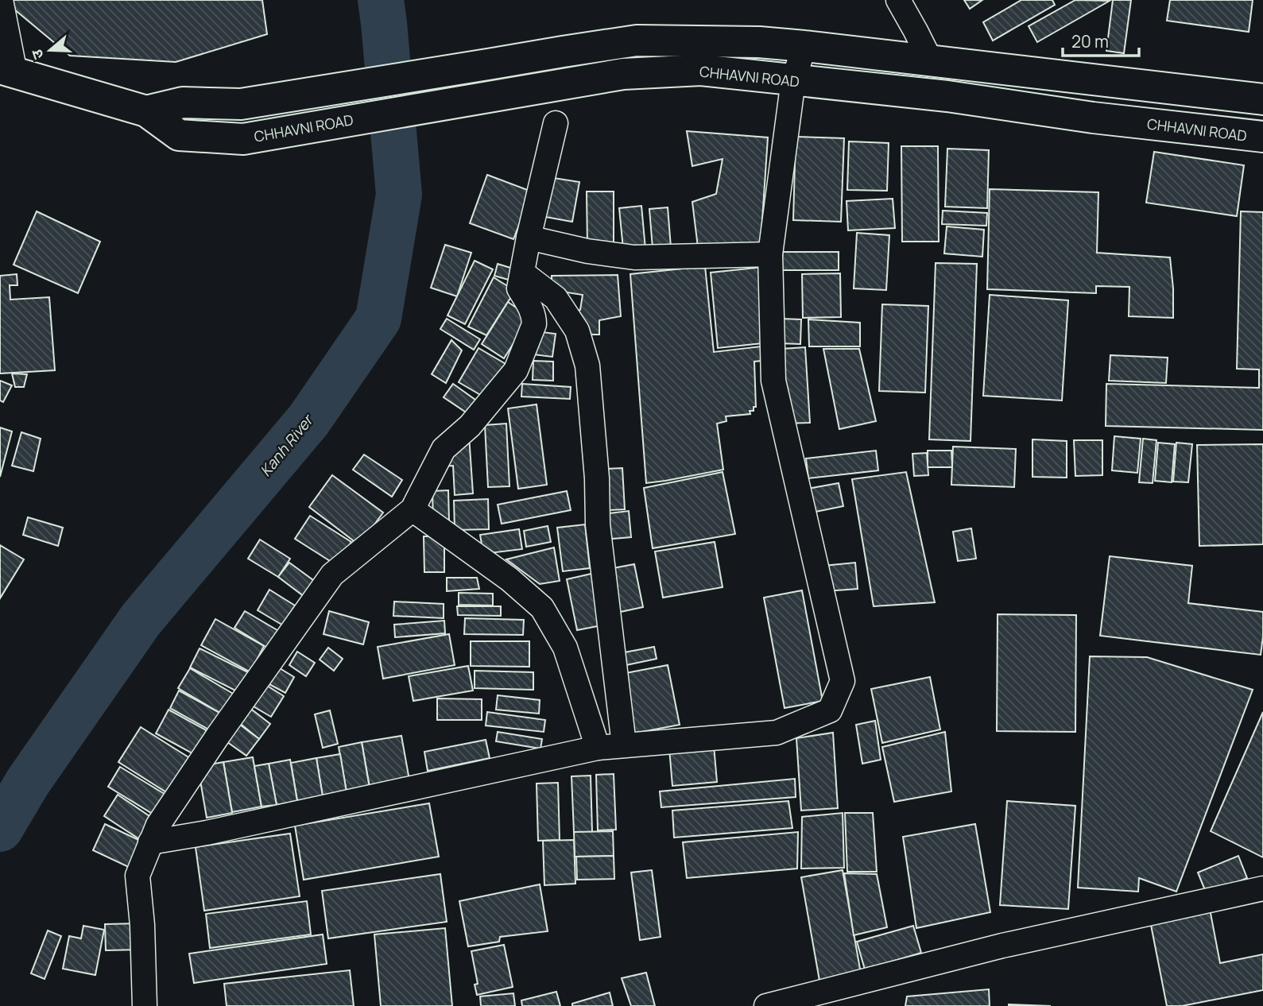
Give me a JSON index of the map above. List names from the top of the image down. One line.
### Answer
{"streets":{"main road":["CHHAVNI ROAD"]},"water":["Kanh River"],"scale_bar":"20 m","north":"left"}
